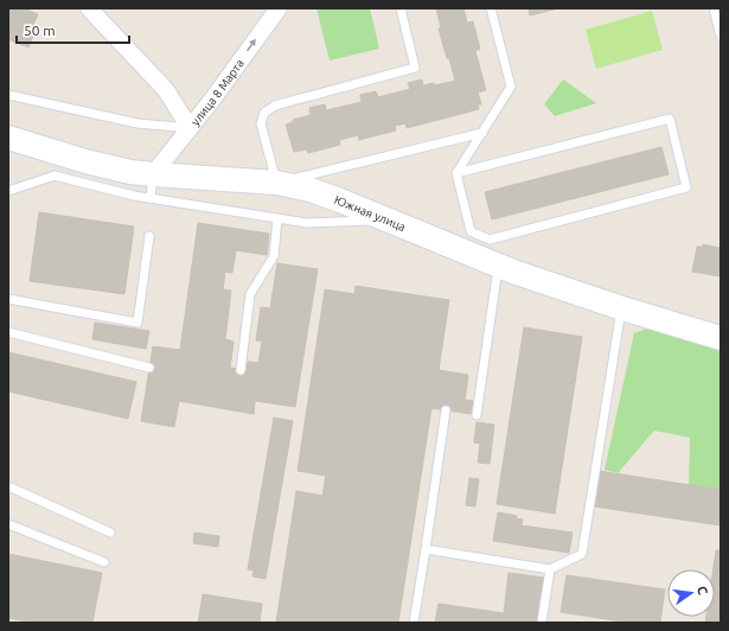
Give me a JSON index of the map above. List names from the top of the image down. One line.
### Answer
{"streets":{"street":["улица 8 Марта","Южная улица"]},"crossings":[["улица 8 Марта","Южная улица"]],"one_way":["улица 8 Марта"],"scale_bar":"50 m","north":"right"}
